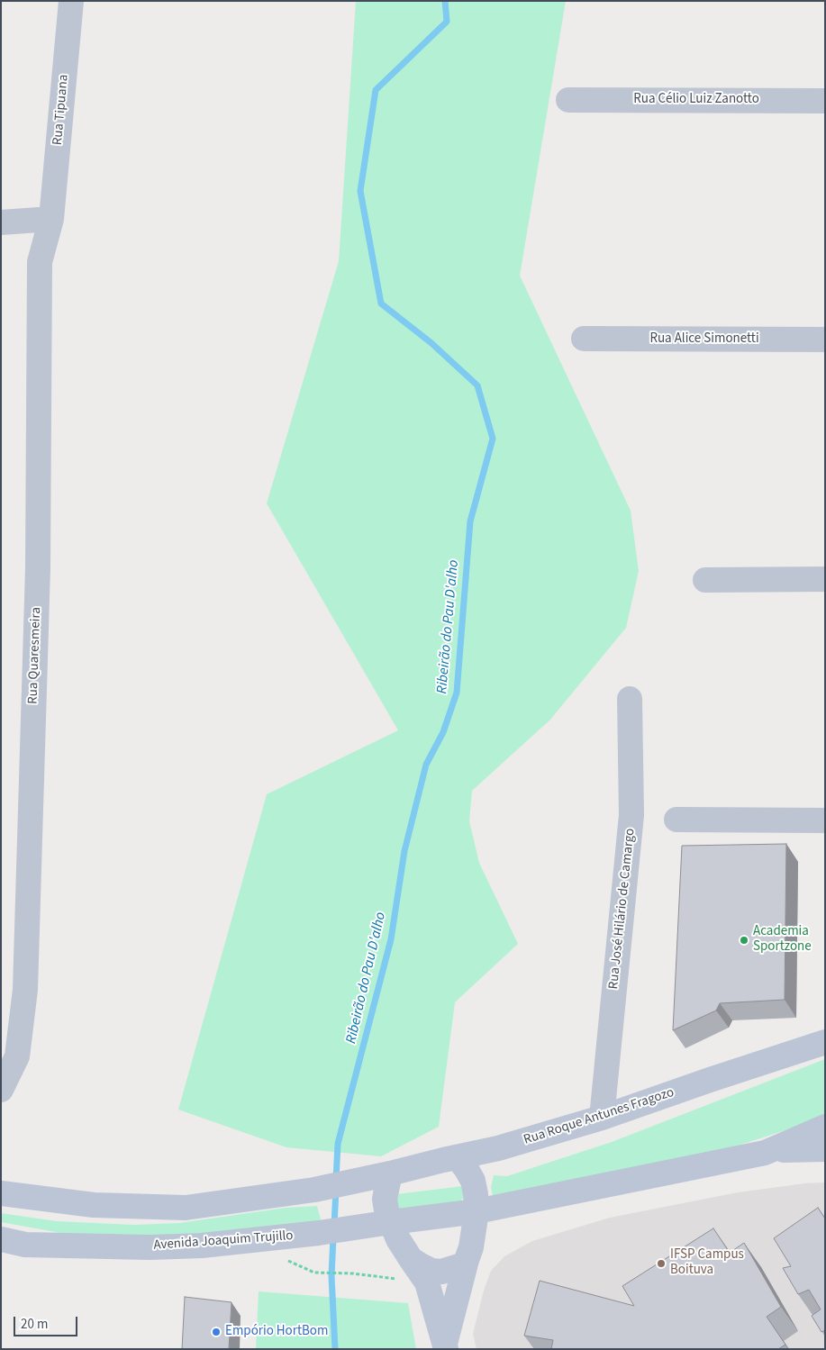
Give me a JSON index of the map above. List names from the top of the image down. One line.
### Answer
{"streets":{"main road":["Rua Roque Antunes Fragozo","Avenida Joaquim Trujillo"],"street":["Rua Célio Luiz Zanotto","Rua Tipuana","Rua Alice Simonetti","Rua Quaresmeira","Rua José Hilário de Camargo"]},"crossings":[["Rua Tipuana","Rua Quaresmeira"],["Rua José Hilário de Camargo","Rua Roque Antunes Fragozo"]],"water":["Ribeirão do Pau D'alho"],"places":["Academia Sportzone","IFSP Campus Boituva","Empório HortBom"],"scale_bar":"20 m"}
